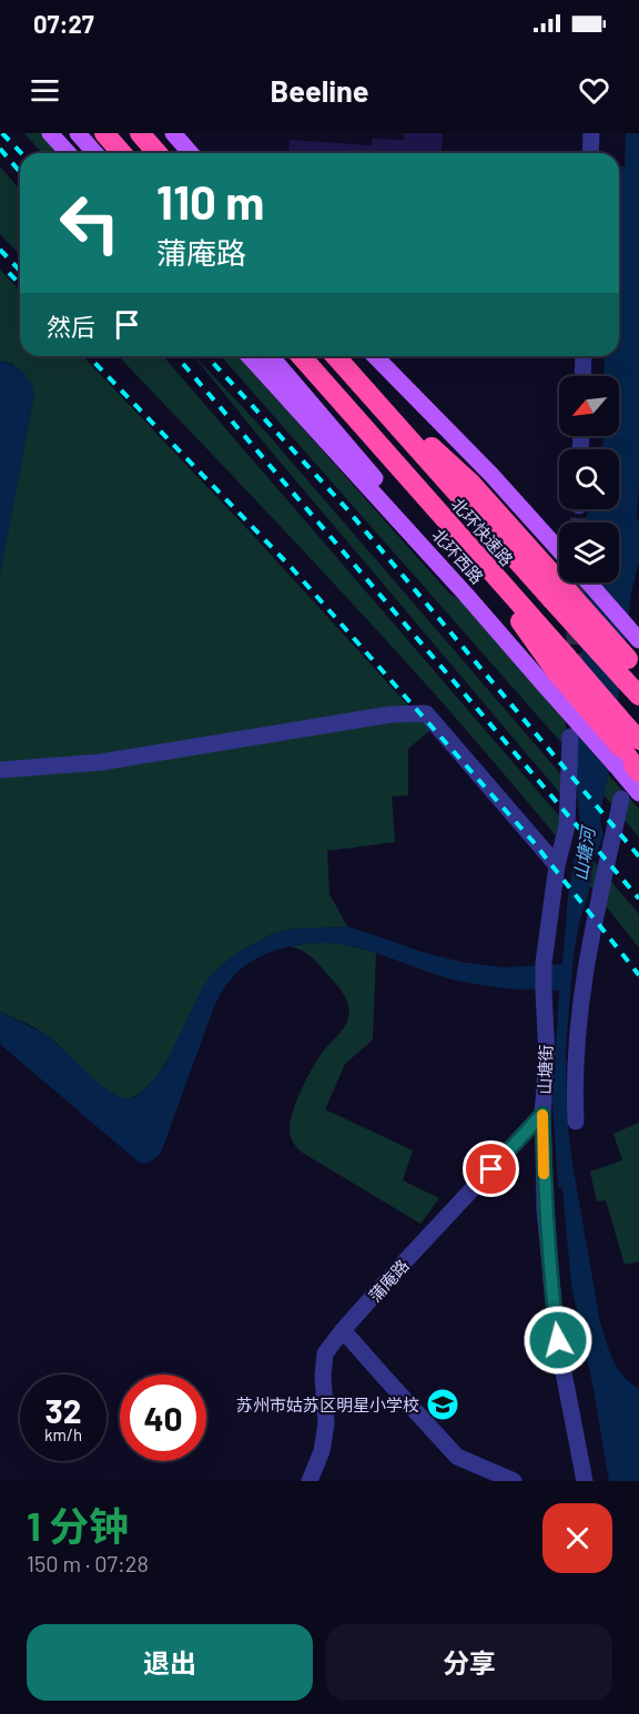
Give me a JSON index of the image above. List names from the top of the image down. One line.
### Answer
{"streets":{"highway":["北环快速路"],"main road":["北环西路"],"street":["山塘街","蒲庵路"]},"crossings":[["北环快速路","北环西路"],["山塘街","蒲庵路"]],"water":["山塘河"],"places":{"school or university":["苏州市姑苏区明星小学校"]},"north":"bottom left","page":{"status":"07:27","header":"Beeline","turn":["110 m","蒲庵路"],"then":"然后","speed":"32 km/h","limit":"40","heading":["1 分钟","150 m · 07:28"],"buttons":["退出","分享"]}}
